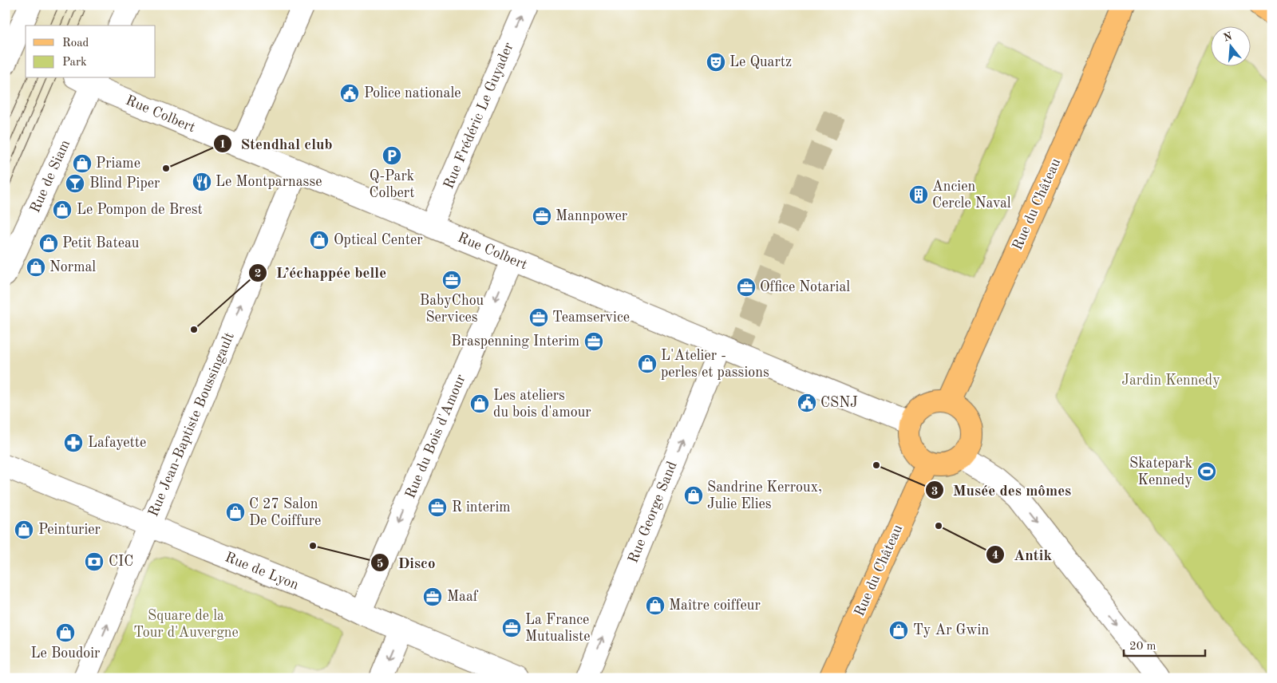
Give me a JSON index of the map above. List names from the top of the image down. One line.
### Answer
{"streets":{"main road":["Rue du Château"],"street":["Rue Colbert","Rue Frédéric Le Guyader","Rue de Siam","Rue Jean-Baptiste Boussingault","Rue du Bois d'Amour","Rue George Sand","Rue de Lyon"]},"crossings":[["Rue Colbert","Rue Frédéric Le Guyader"],["Rue Colbert","Rue de Siam"],["Rue Colbert","Rue du Château"],["Rue Colbert","Rue Jean-Baptiste Boussingault"],["Rue Colbert","Rue du Bois d'Amour"],["Rue Colbert","Rue George Sand"],["Rue Jean-Baptiste Boussingault","Rue de Lyon"],["Rue du Bois d'Amour","Rue de Lyon"]],"one_way":["Rue Frédéric Le Guyader","Rue Jean-Baptiste Boussingault","Rue du Bois d'Amour","Rue George Sand"],"parks":["Jardin Kennedy","Square de la Tour d'Auvergne"],"places":{"theatre":["Le Quartz"],"public building":["Police nationale","CSNJ"],"parking":["Q-Park Colbert"],"shop":["Priame","Le Pompon de Brest","Optical Center","Petit Bateau","Normal","L'Atelier - perles et passions","Les ateliers du bois d'amour","Sandrine Kerroux, Julie Elies","C 27 Salon De Coiffure","Peinturier","Maître coiffeur","Ty Ar Gwin","Le Boudoir"],"other":["Stendhal club","L’échappée belle","Musée des mômes","Antik","Disco"],"restaurant":["Le Montparnasse"],"bar":["Blind Piper"],"building":["Ancien Cercle Naval"],"office":["Mannpower","BabyChou Services","Office Notarial","Teamservice","Braspenning Interim","R interim","Maaf","La France Mutualiste"],"pharmacy":["Lafayette"],"sports":["Skatepark Kennedy"],"bank":["CIC"]},"legend":["Road","Park"],"scale_bar":"20 m","north":"top"}
